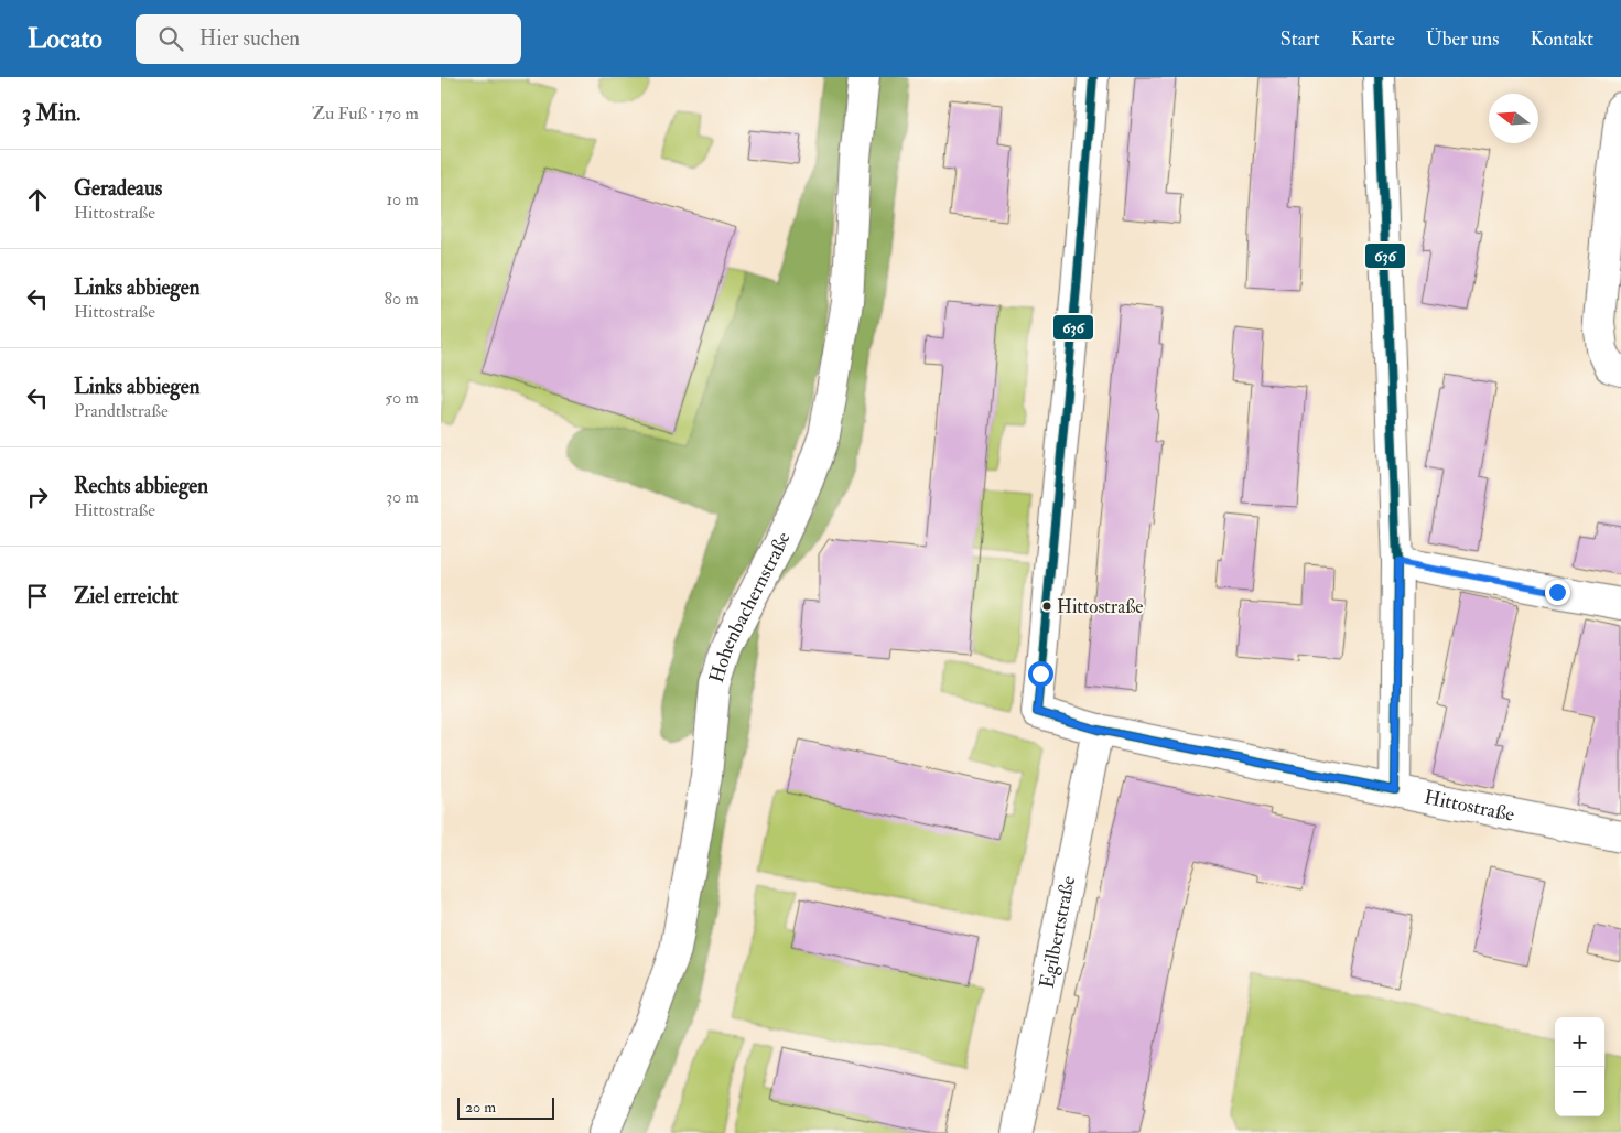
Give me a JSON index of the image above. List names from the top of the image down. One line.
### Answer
{"streets":{"street":["Hohenbachernstraße","Hittostraße","Egilbertstraße"]},"crossings":[["Hittostraße","Egilbertstraße"]],"places":["Hittostraße"],"lines":["transit line 636"],"scale_bar":"20 m","north":"left","page":{"header":"Locato","search":"Hier suchen","nav":["Start","Karte","Über uns","Kontakt"],"heading":["3 Min.","Zu Fuß · 170 m"],"list":[["Geradeaus","Hittostraße","10 m"],["Links abbiegen","Hittostraße","80 m"],["Links abbiegen","Prandtlstraße","50 m"],["Rechts abbiegen","Hittostraße","30 m"],"Ziel erreicht"],"map_buttons":["+","−"],"scale":"20 m"}}
